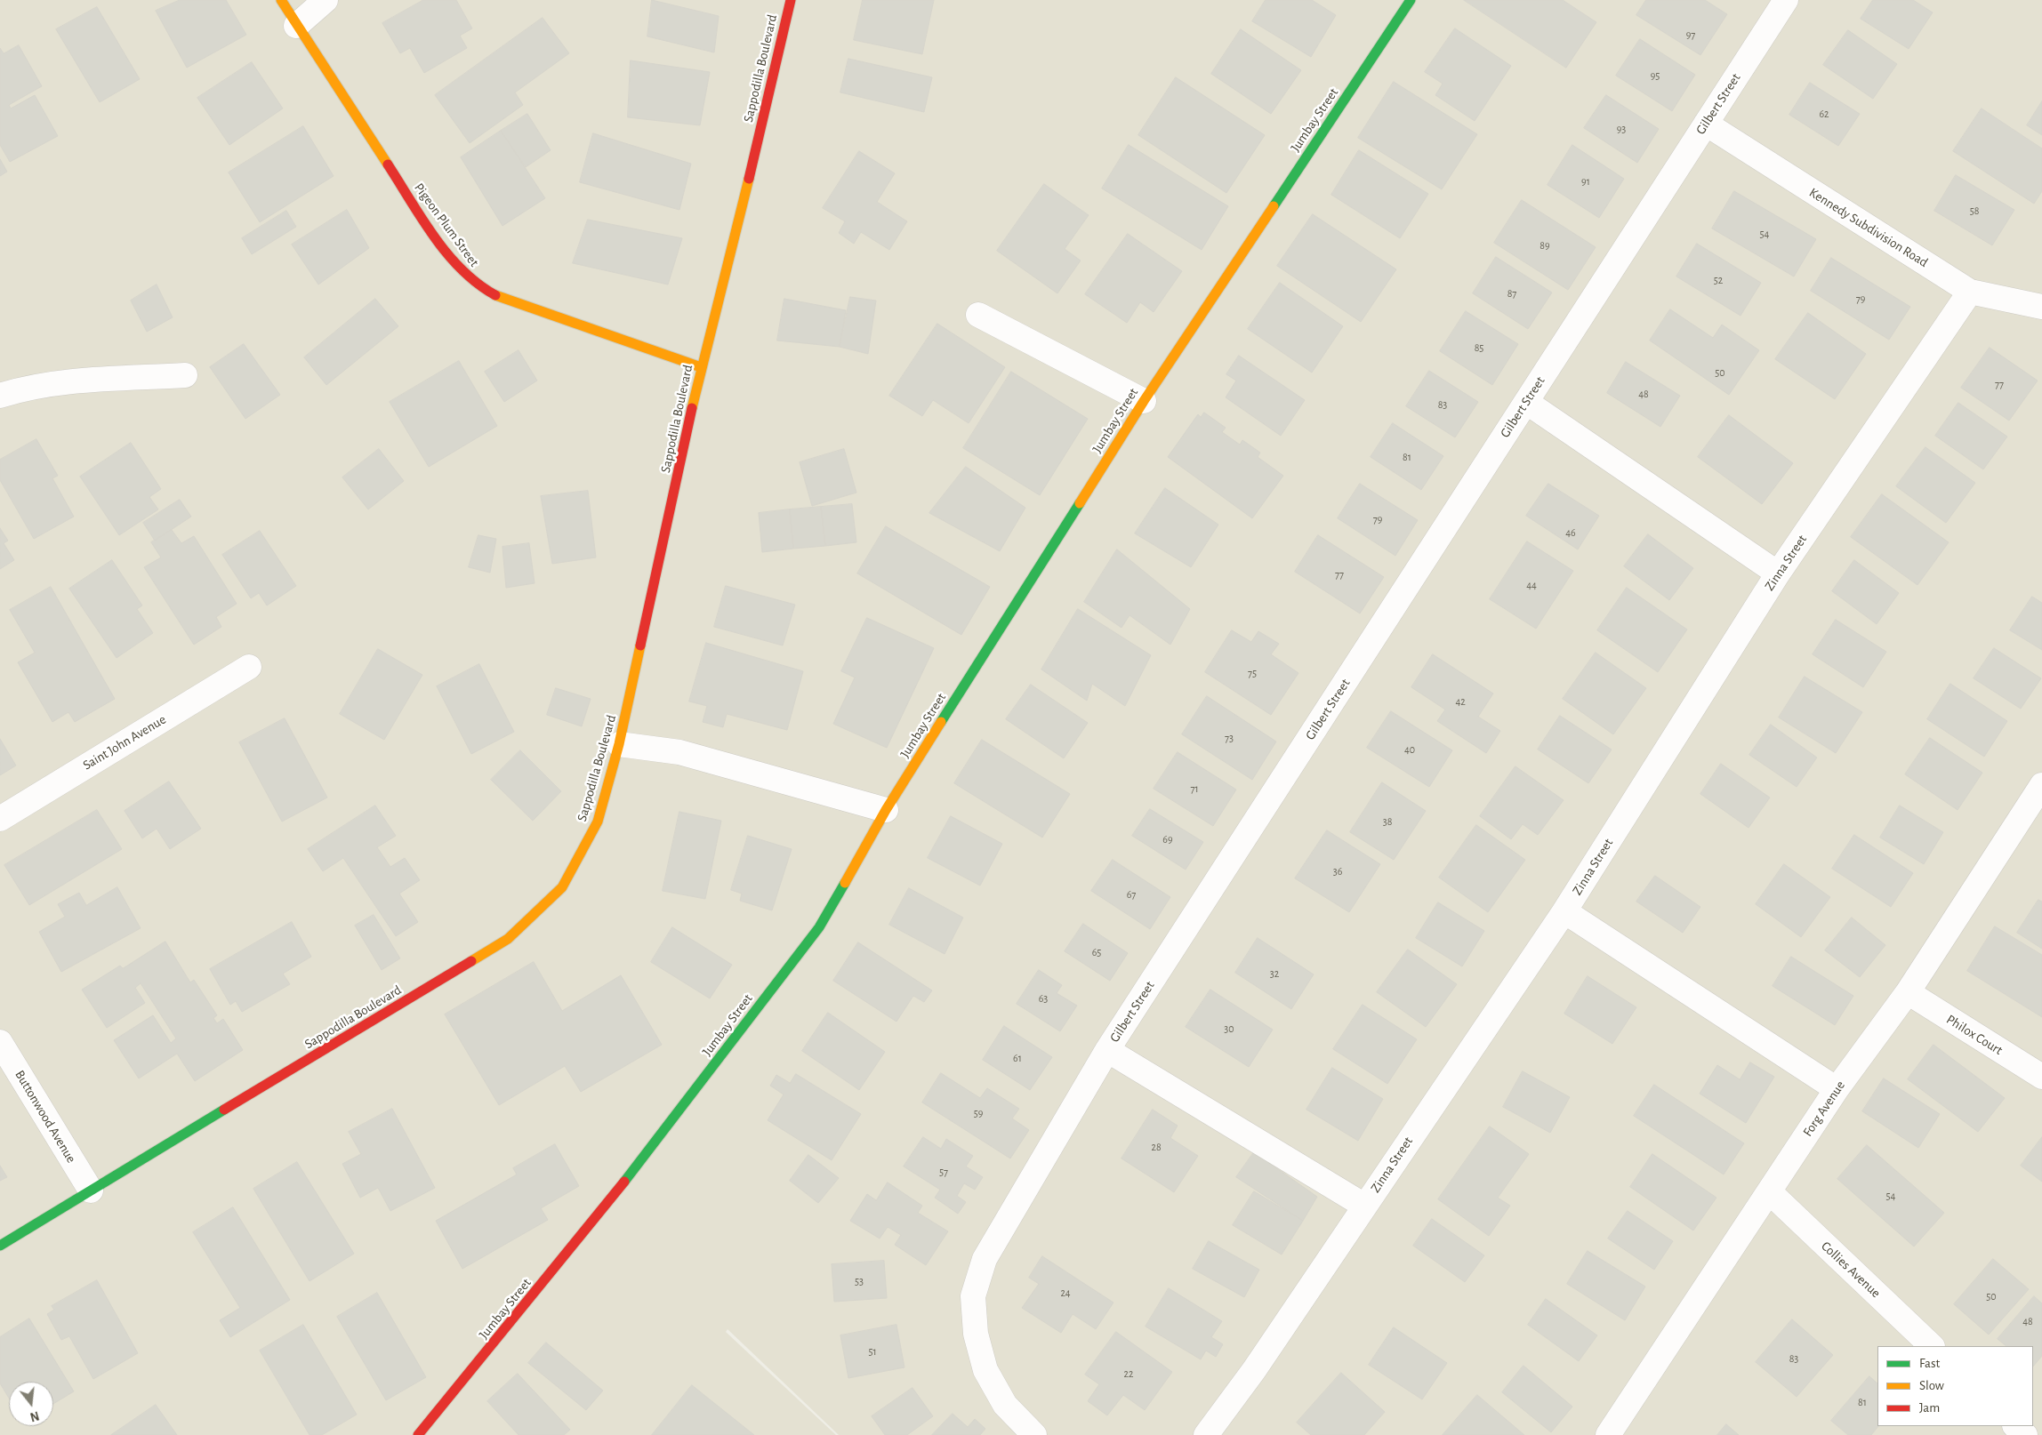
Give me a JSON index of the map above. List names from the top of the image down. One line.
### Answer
{"streets":{"street":["Sappodilla Boulevard","Gilbert Street","Jumbay Street","Pigeon Plum Street","Kennedy Subdivision Road","Zinna Street","Saint John Avenue","Philox Court","Forg Avenue","Buttonwood Avenue","Collies Avenue"]},"crossings":[["Sappodilla Boulevard","Pigeon Plum Street"],["Sappodilla Boulevard","Buttonwood Avenue"],["Gilbert Street","Kennedy Subdivision Road"],["Kennedy Subdivision Road","Zinna Street"],["Philox Court","Forg Avenue"],["Forg Avenue","Collies Avenue"]],"house_numbers":["97","95","62","93","91","58","54","89","52","87","79","85","50","77","48","83","81","79","46","77","44","75","42","73","40","71","38","69","36","67","65","32","63","30","61","59","28","57","54","53","24","50","48","51","83","22","81"],"legend":["Fast","Slow","Jam"],"north":"bottom"}
